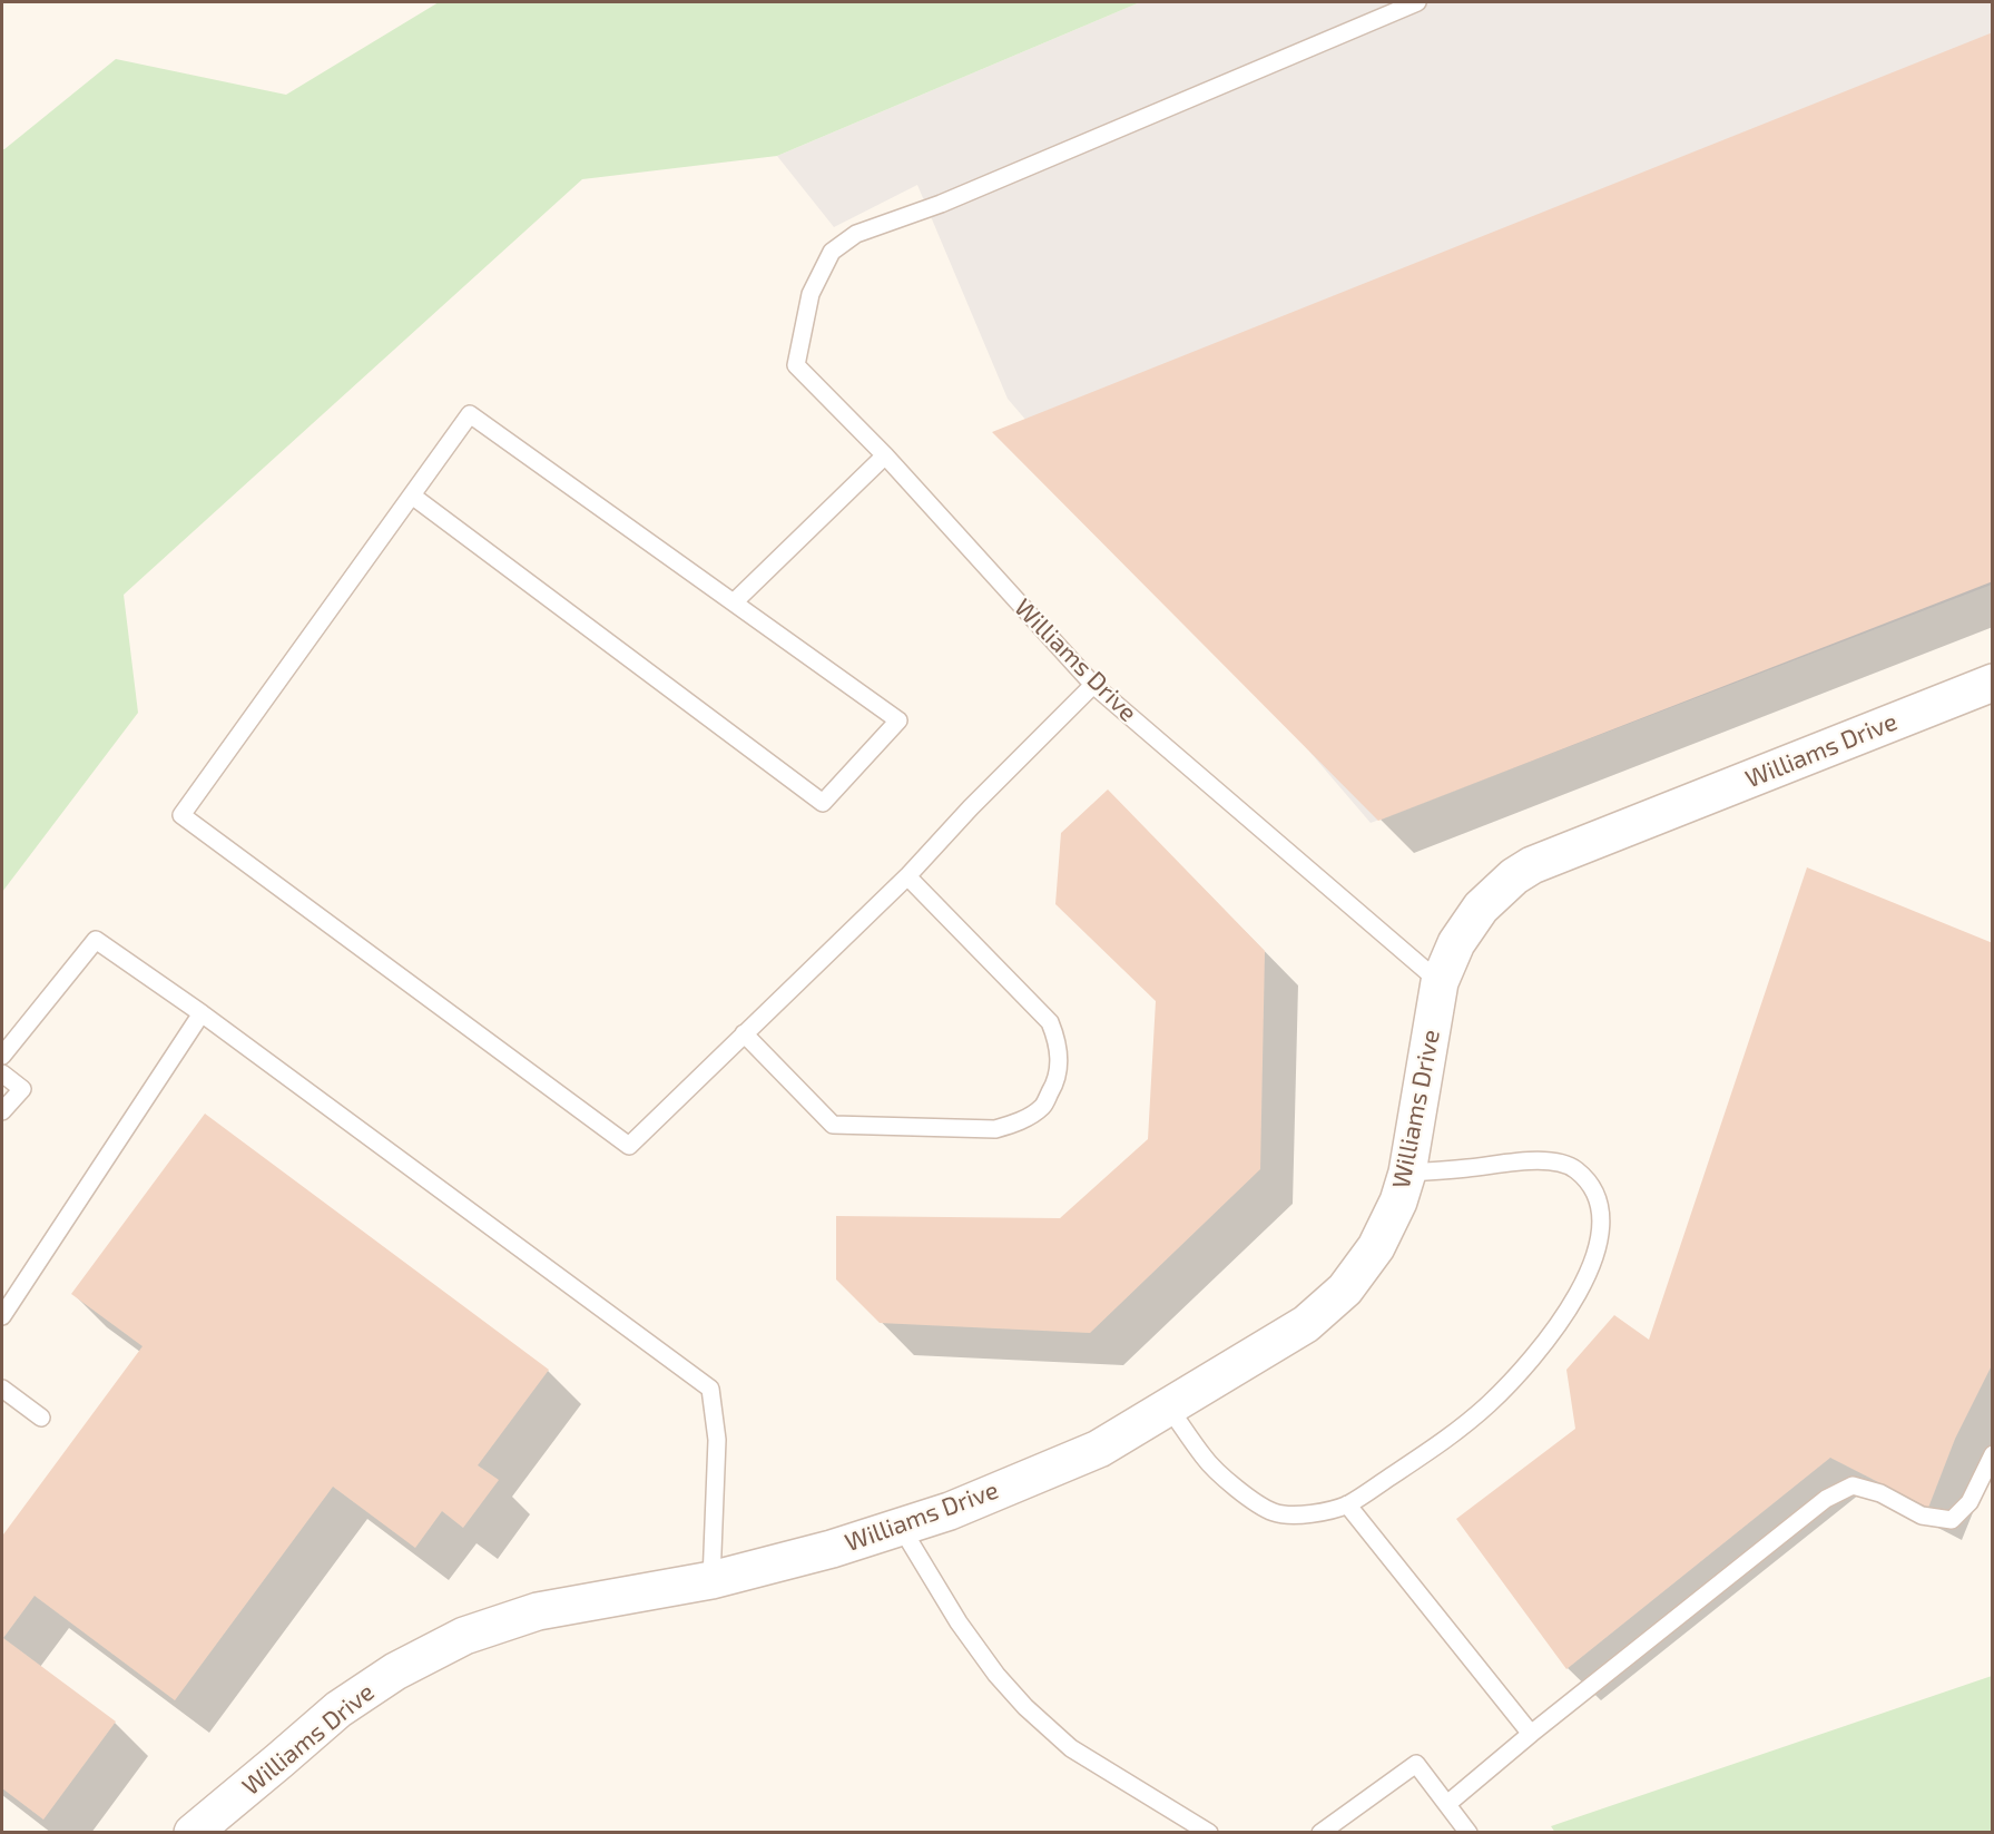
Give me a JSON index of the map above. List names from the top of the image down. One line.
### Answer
{"streets":{"street":["Williams Drive"]}}
